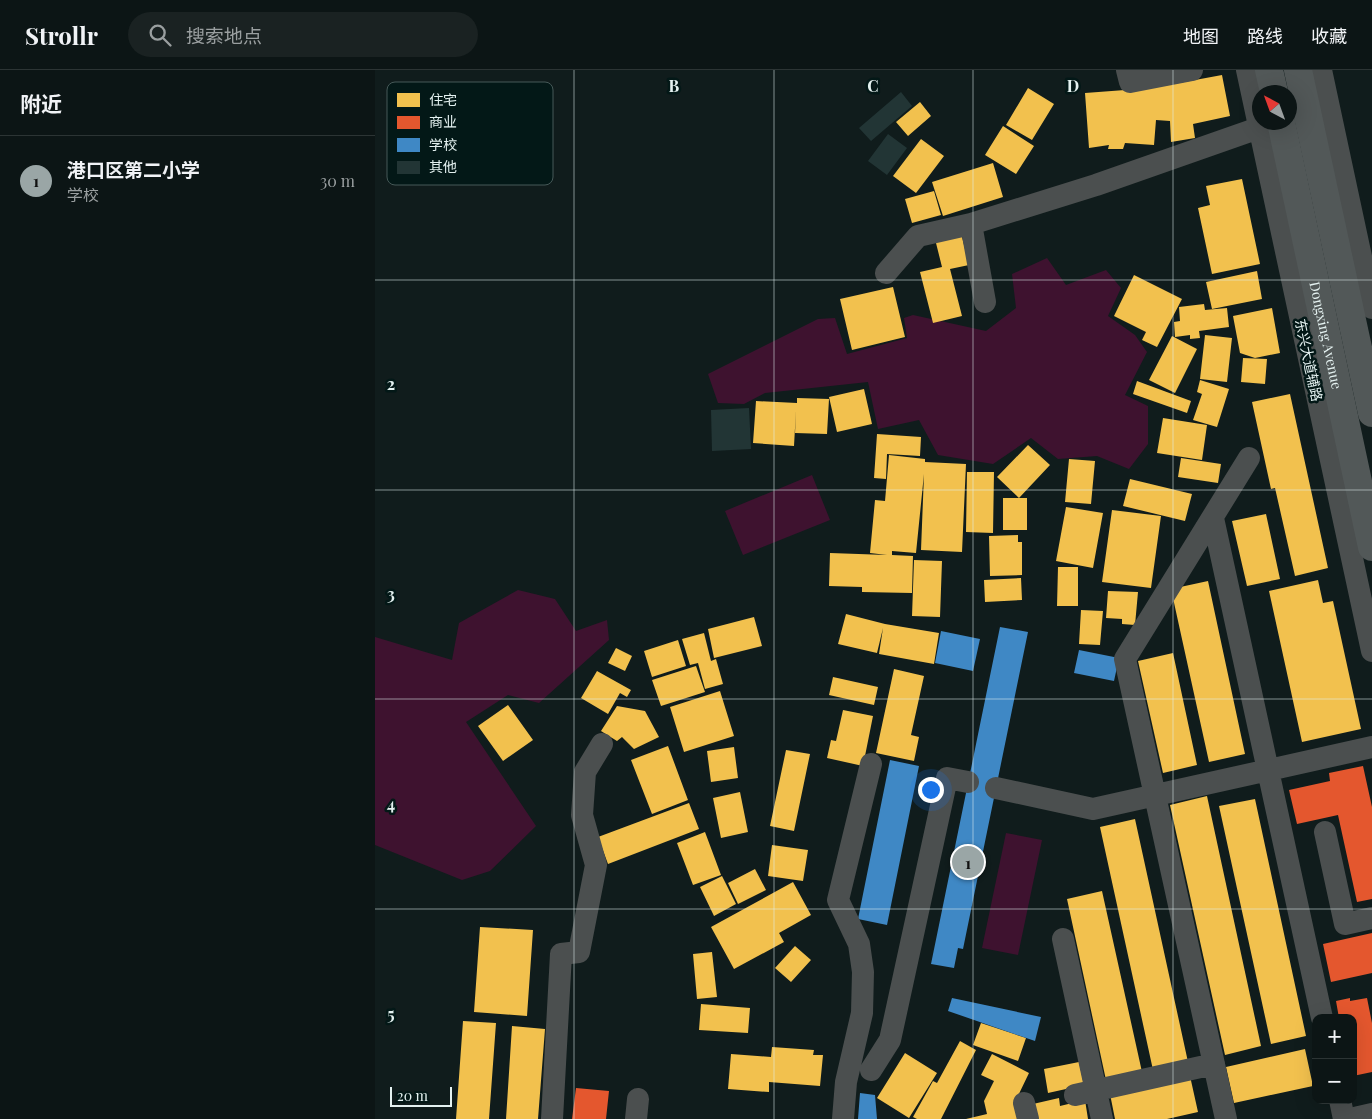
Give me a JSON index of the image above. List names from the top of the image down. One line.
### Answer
{"streets":{"main road":["Dongxing Avenue"]},"legend":["住宅","商业","学校","其他"],"scale_bar":"20 m","north":"top left","page":{"header":"Strollr","search":"搜索地点","nav":["地图","路线","收藏"],"heading":"附近","list":[{"mark":"1","name":"港口区第二小学","note":"学校","value":"30 m"}],"pins":"1","map_buttons":["+","−"],"scale":"20 m"},"grid":{"columns":["B","C","D"],"rows":["2","3","4","5"]}}
